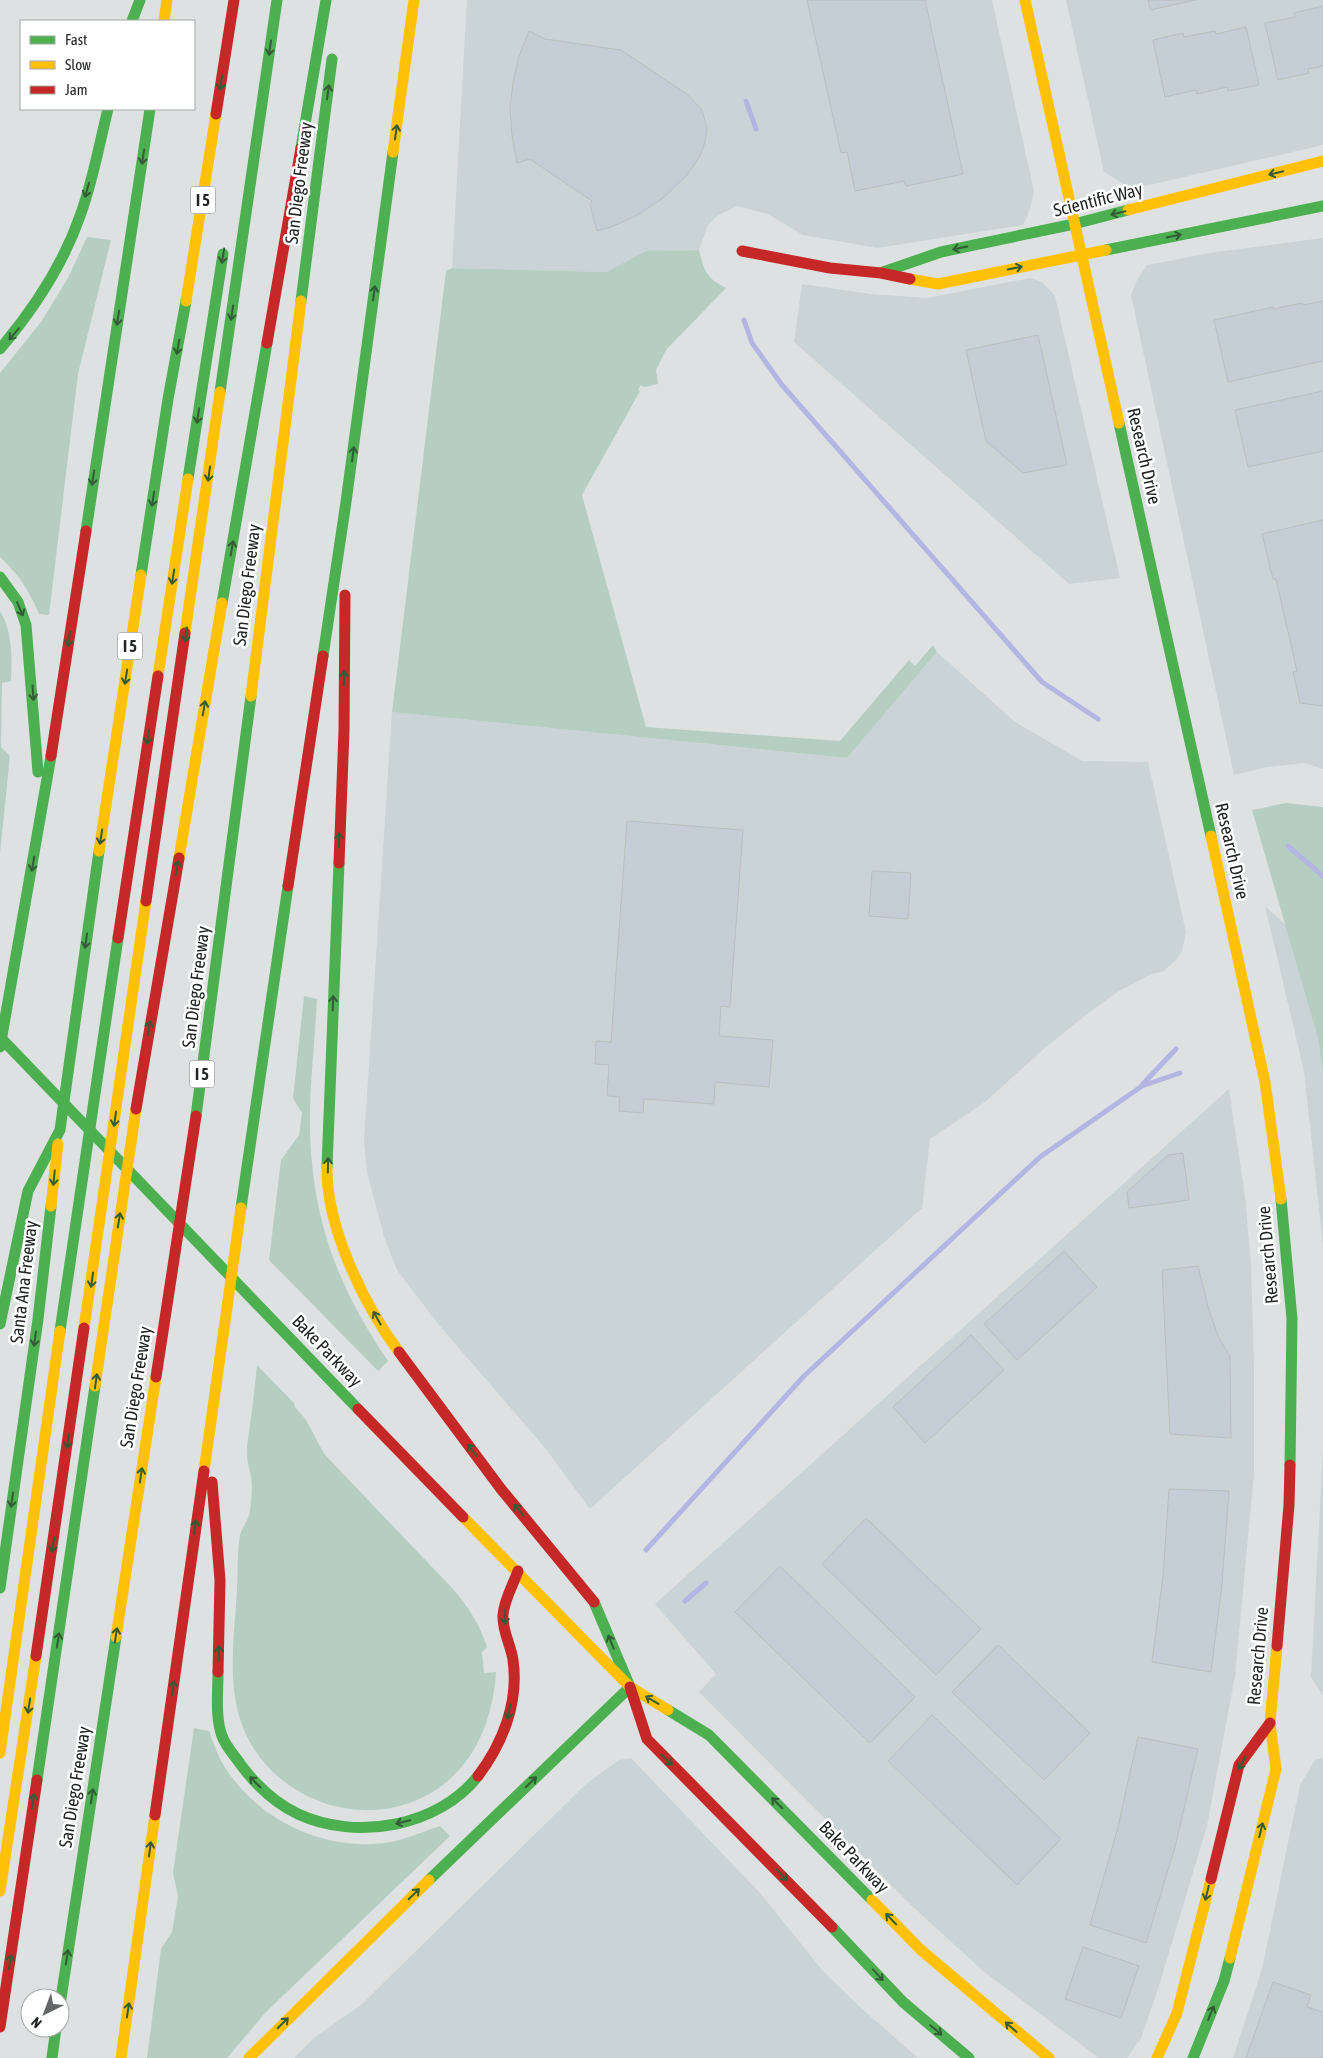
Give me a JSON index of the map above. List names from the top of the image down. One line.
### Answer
{"streets":{"main road":["San Diego Freeway","I 5","Scientific Way","Research Drive","Santa Ana Freeway","Bake Parkway"]},"crossings":[["I 5","Santa Ana Freeway"],["Scientific Way","Research Drive"]],"legend":["Fast","Slow","Jam"],"north":"bottom left"}
